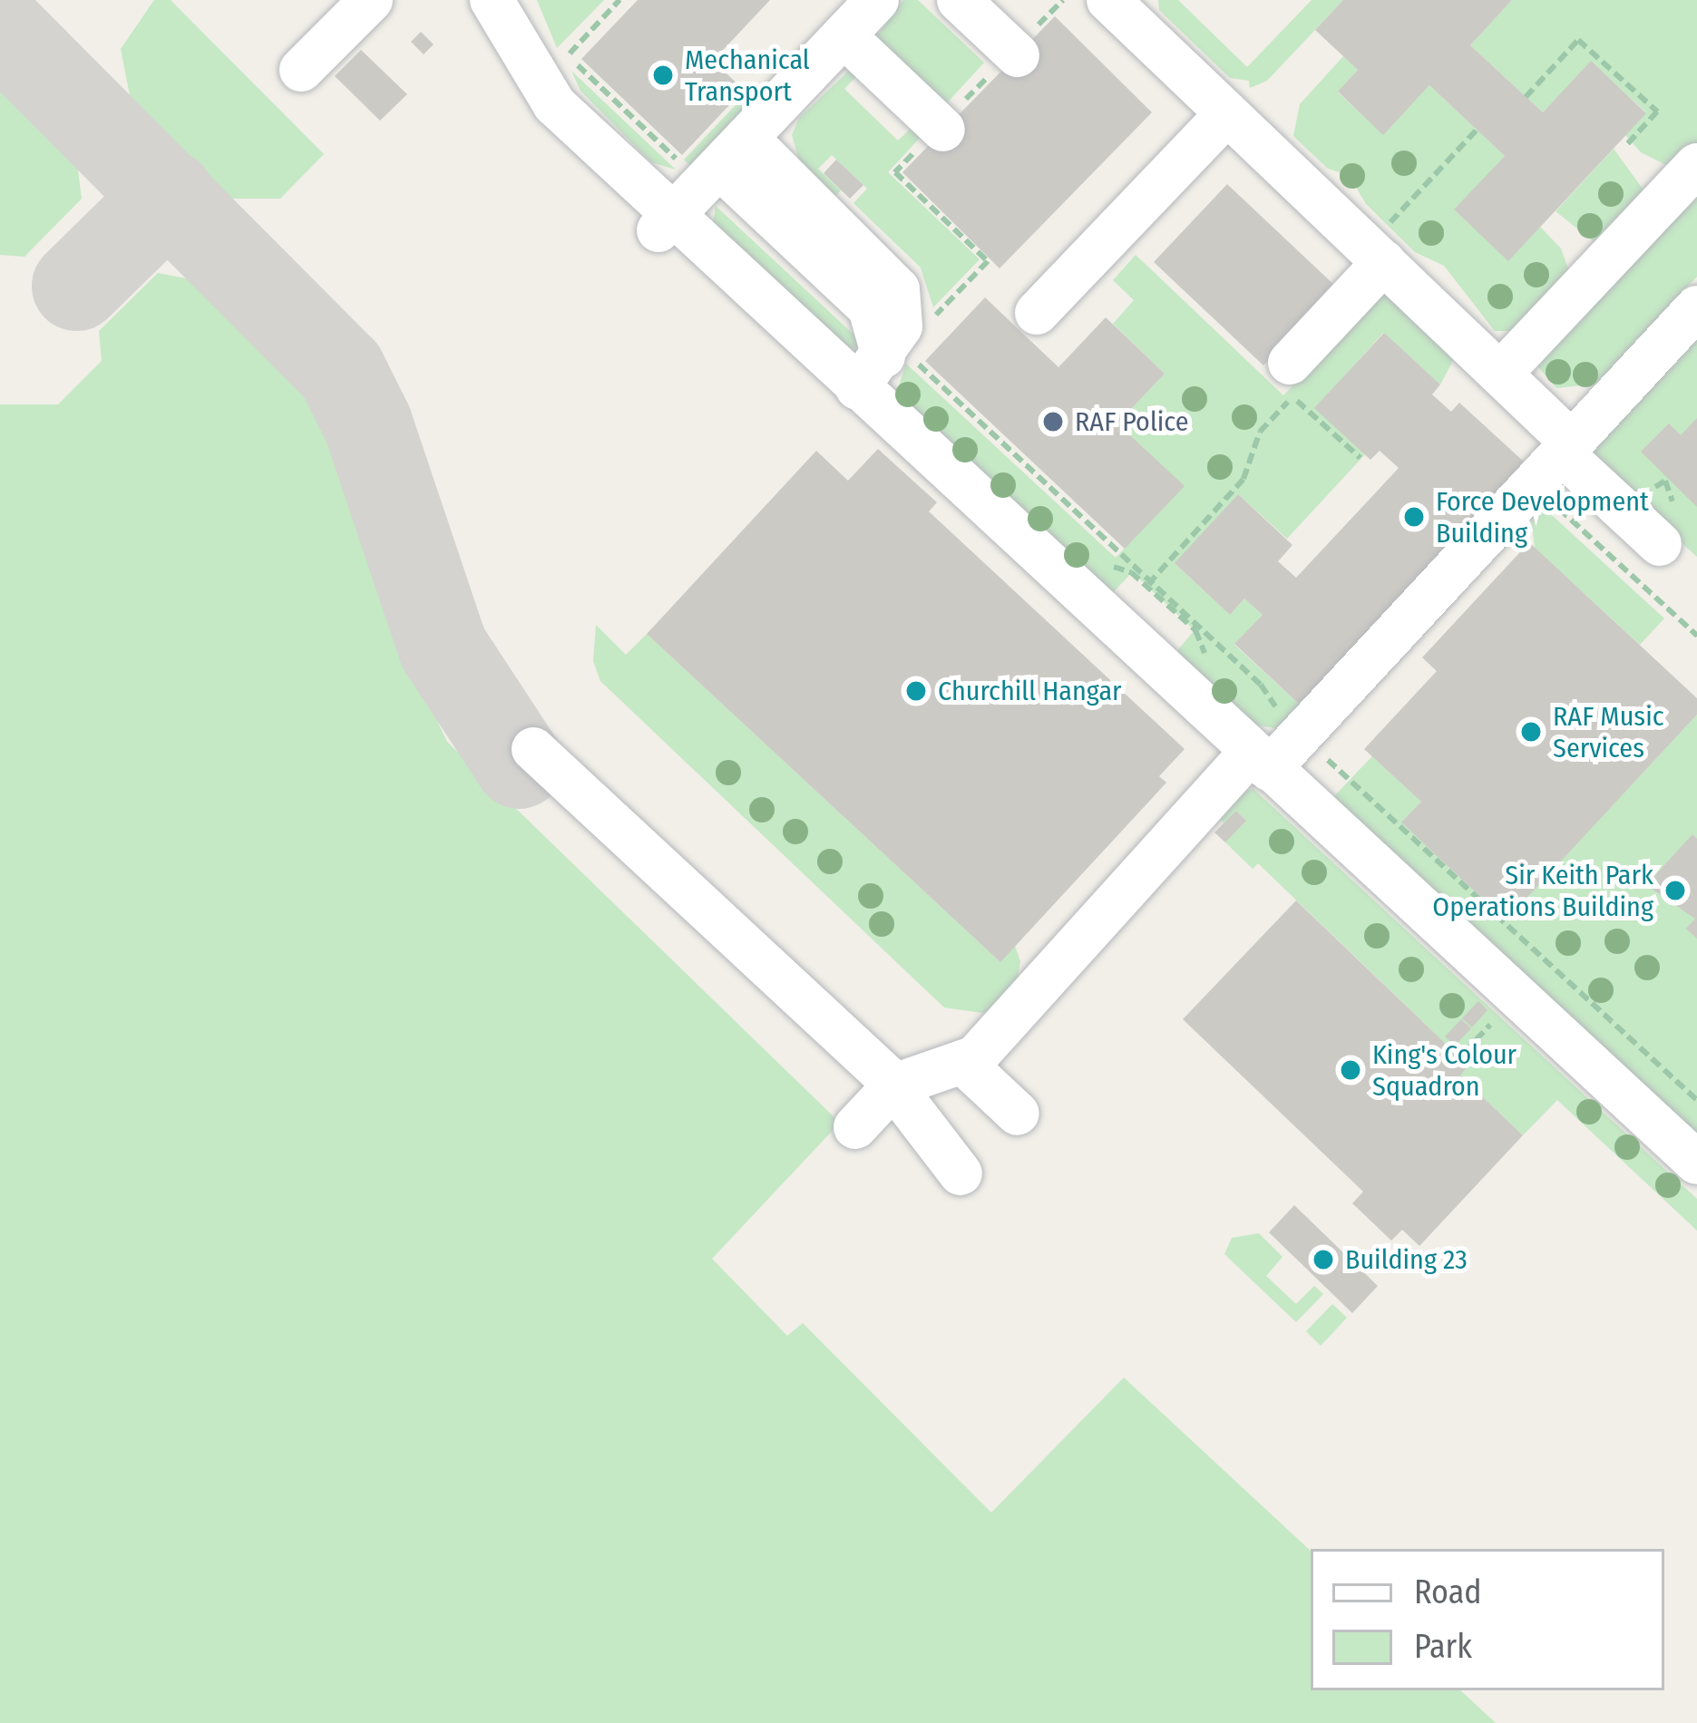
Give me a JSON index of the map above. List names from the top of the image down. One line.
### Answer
{"places":["Mechanical Transport","RAF Police","Force Development Building","Churchill Hangar","RAF Music Services","Sir Keith Park Operations Building","King's Colour Squadron","Building 23"],"legend":["Road","Park"]}
